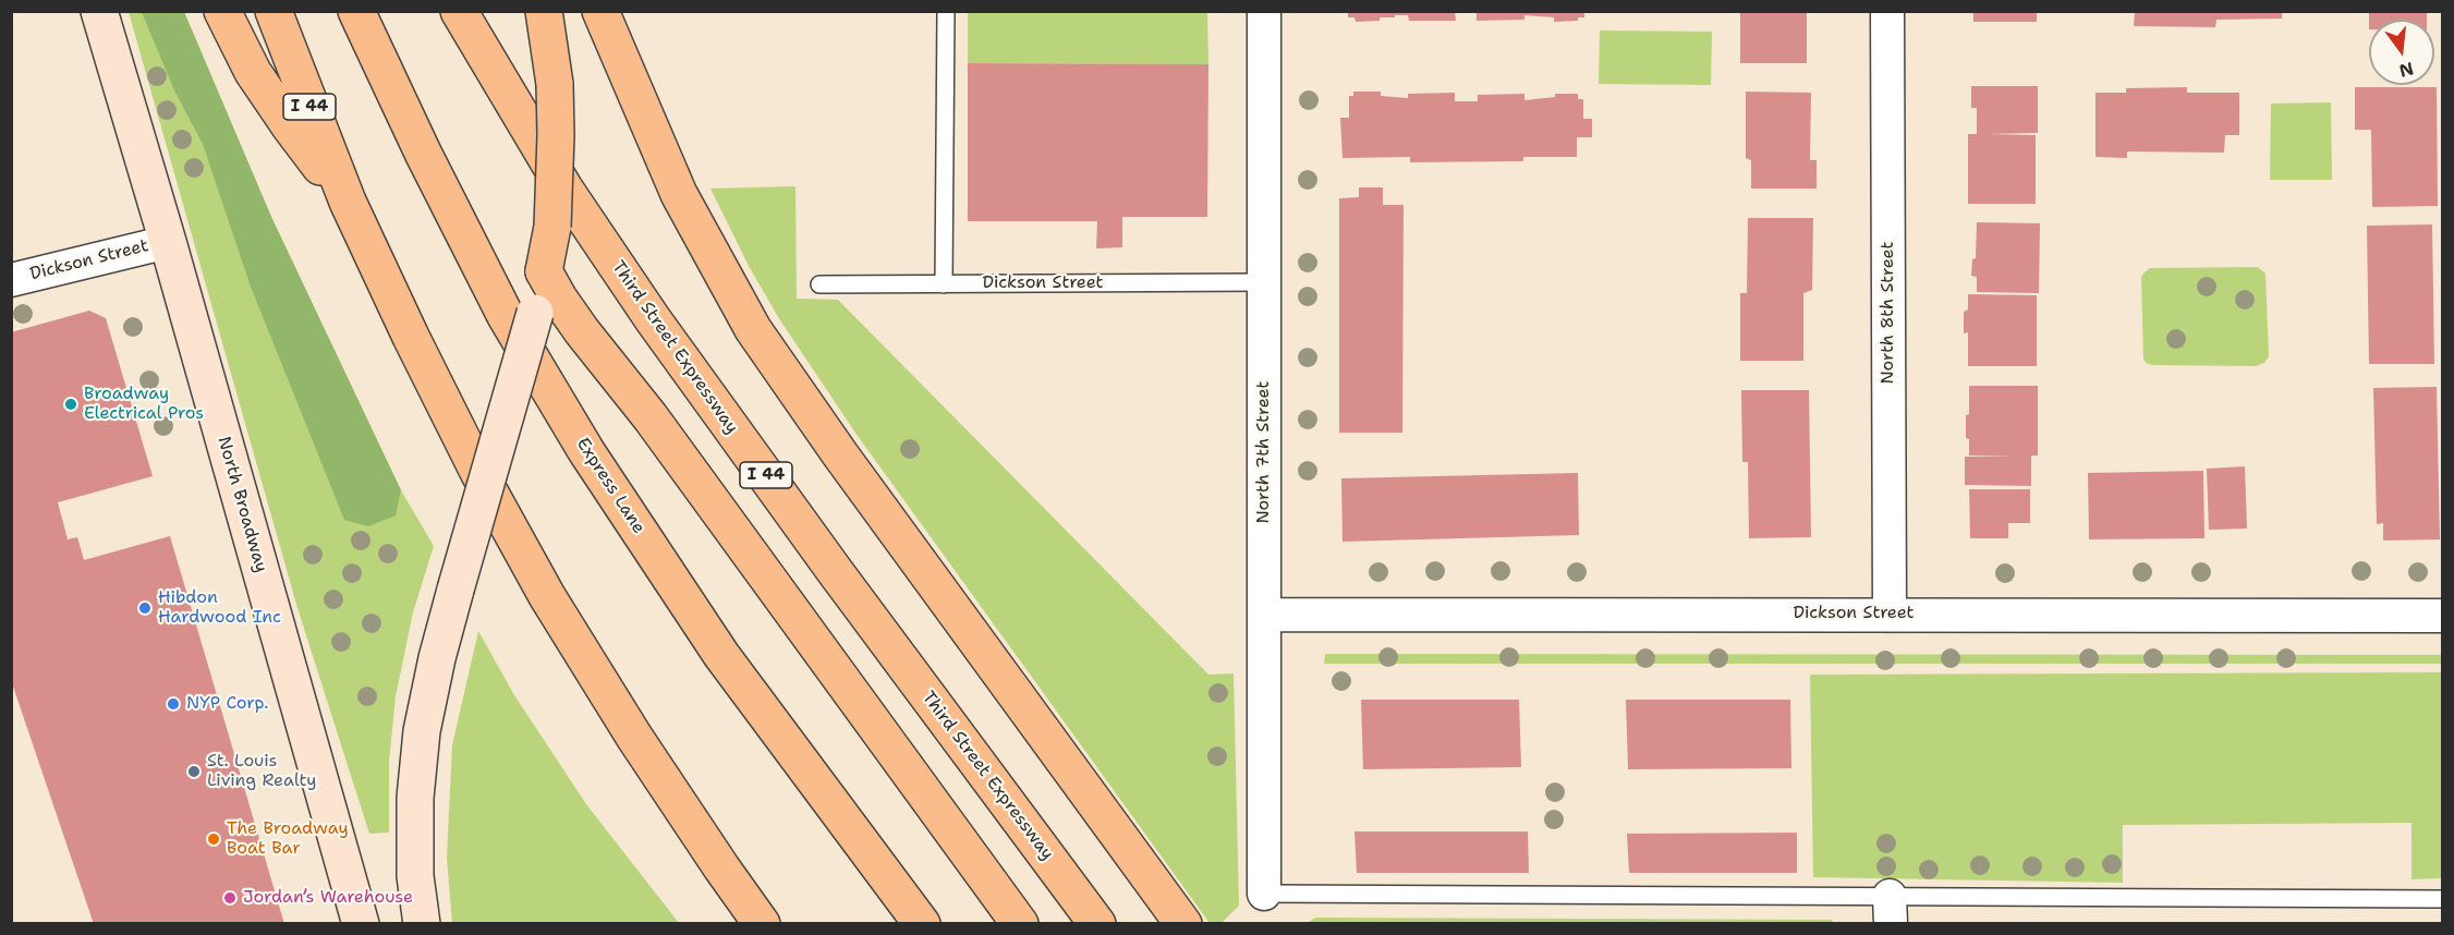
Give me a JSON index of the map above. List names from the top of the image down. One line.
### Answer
{"streets":{"main road":["I 44","Third Street Expressway","Express Lane","North Broadway"],"street":["Dickson Street","North 8th Street","North 7th Street"]},"crossings":[["Dickson Street","North 8th Street"],["Dickson Street","North 7th Street"],["Dickson Street","North Broadway"]],"places":["Broadway Electrical Pros","Hibdon Hardwood Inc","NYP Corp.","St. Louis Living Realty","The Broadway Boat Bar","Jordan’s Warehouse"],"north":"bottom"}
